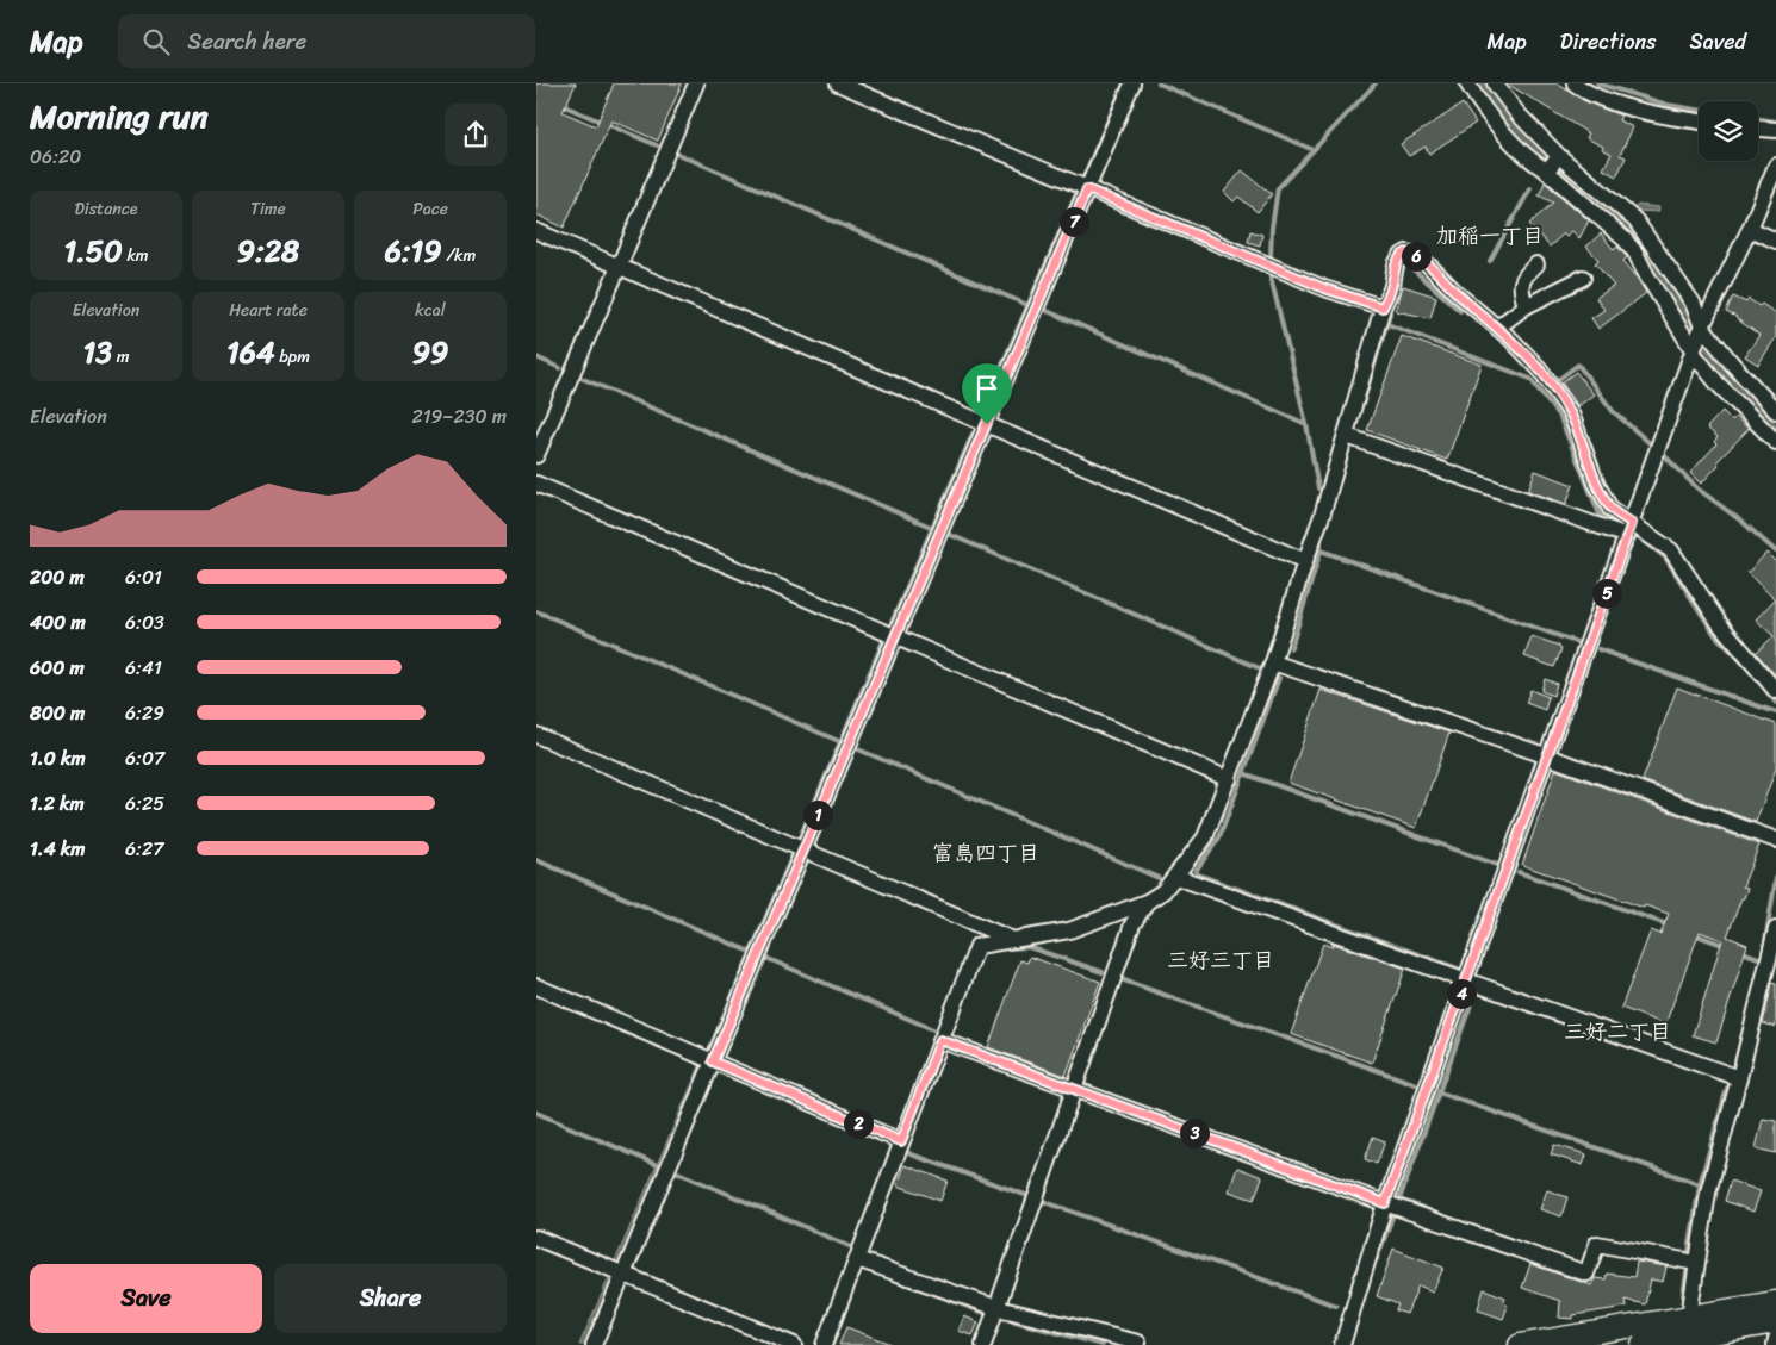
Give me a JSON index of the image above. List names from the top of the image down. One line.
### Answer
{"districts":["加稲一丁目","富島四丁目","三好三丁目","三好二丁目"],"page":{"header":"Map","search":"Search here","nav":["Map","Directions","Saved"],"heading":["Morning run","06:20"],"stats":[["Distance","1.50 km"],["Time","9:28"],["Pace","6:19 /km"],["Elevation","13 m"],["Heart rate","164 bpm"],["kcal","99"]],"pins":["7","6","5","1","4","2","3"],"chart":["Elevation","219–230 m"],"list":[{"name":"200 m","note":"6:01"},{"name":"400 m","note":"6:03"},{"name":"600 m","note":"6:41"},{"name":"800 m","note":"6:29"},{"name":"1.0 km","note":"6:07"},{"name":"1.2 km","note":"6:25"},{"name":"1.4 km","note":"6:27"}],"buttons":["Save","Share"]}}
